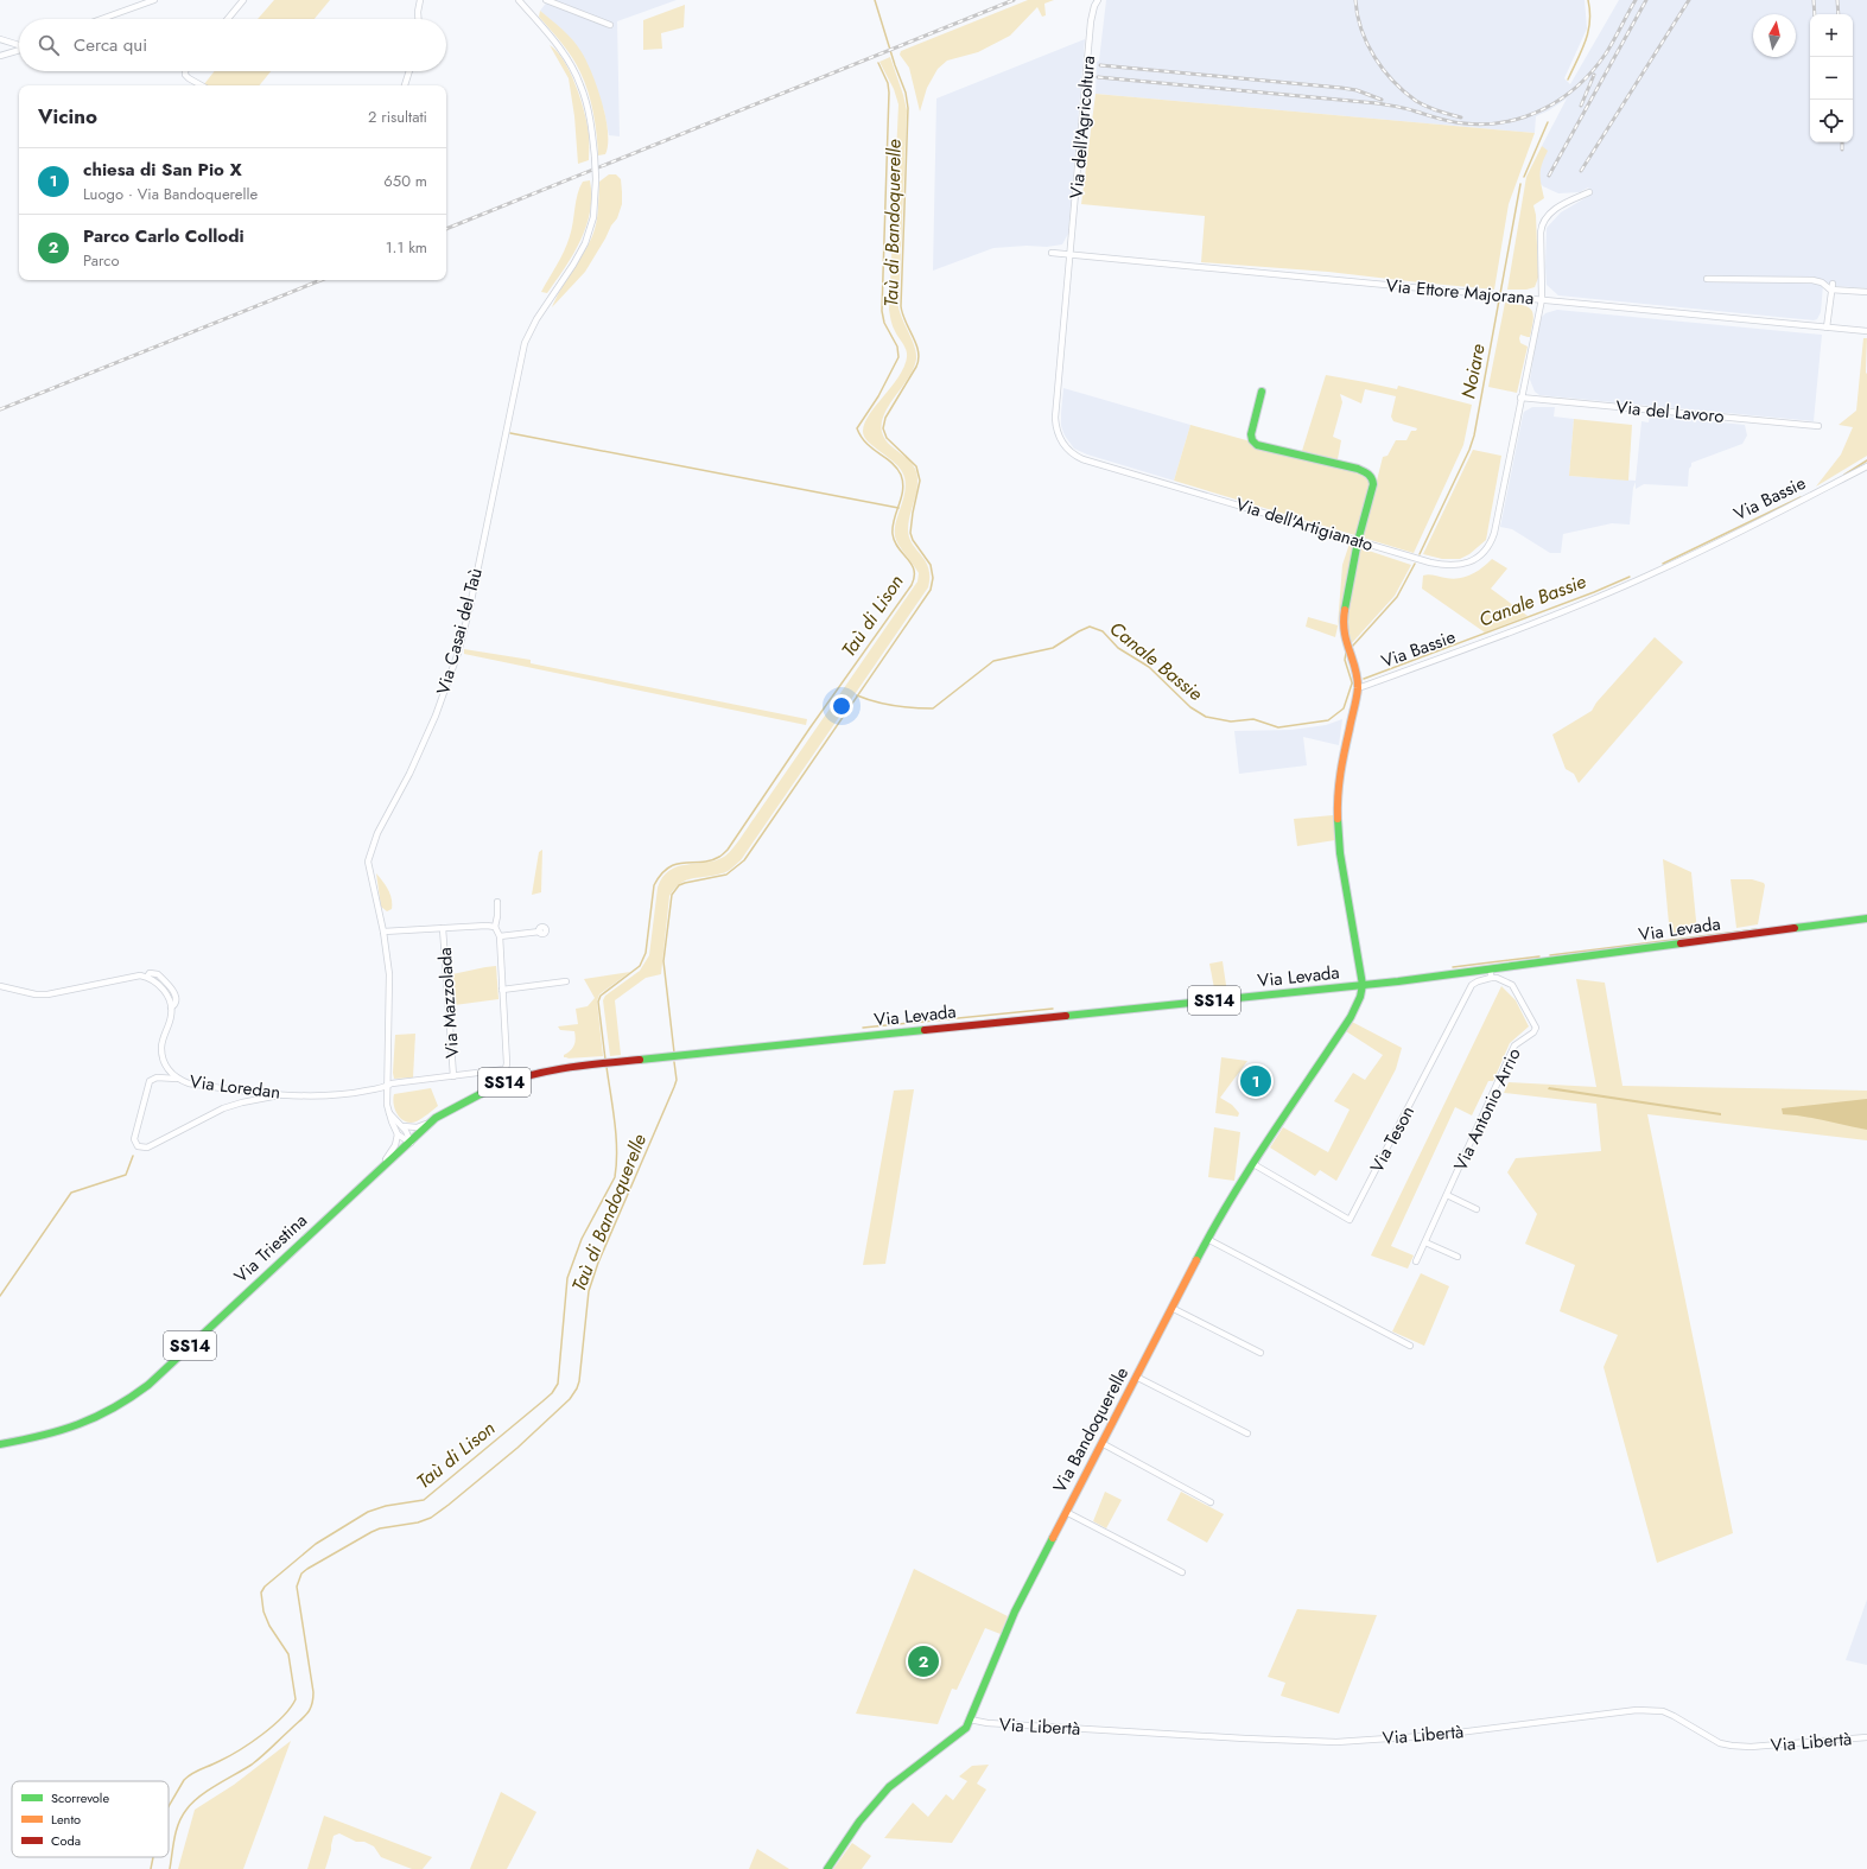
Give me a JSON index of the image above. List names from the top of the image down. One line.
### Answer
{"streets":{"main road":["Via Levada","SS14","Via Triestina","Via Bandoquerelle"],"street":["Via dell'Agricoltura","Via Ettore Majorana","Via del Lavoro","Via Bassie","Via dell'Artigianato","Via Casai del Taù","Via Mazzolada","Via Loredan","Via Antonio Arrio","Via Teson","Via Libertà"]},"crossings":[["Via dell'Agricoltura","Via Ettore Majorana"],["Via dell'Agricoltura","Via dell'Artigianato"],["Via Ettore Majorana","Via dell'Artigianato"],["Via del Lavoro","Via dell'Artigianato"],["Via Casai del Taù","Via Loredan"],["Via Levada","Via Antonio Arrio"],["Via Levada","Via Teson"],["Via Levada","Via Triestina"],["Via Levada","Via Bandoquerelle"],["Via Mazzolada","Via Loredan"],["Via Antonio Arrio","Via Teson"],["Via Teson","Via Bandoquerelle"],["Via Bandoquerelle","Via Libertà"]],"water":["Taù di Bandoquerelle","Noiare","Canale Bassie","Taù di Lison"],"legend":["Scorrevole","Lento","Coda"],"north":"top","page":{"map_buttons":["+","−"],"search":"Cerca qui","heading":["Vicino","2 risultati"],"list":[{"mark":"1","name":"chiesa di San Pio X","note":"Luogo · Via Bandoquerelle","value":"650 m"},{"mark":"2","name":"Parco Carlo Collodi","note":"Parco","value":"1.1 km"}],"pins":["1","2"]}}
